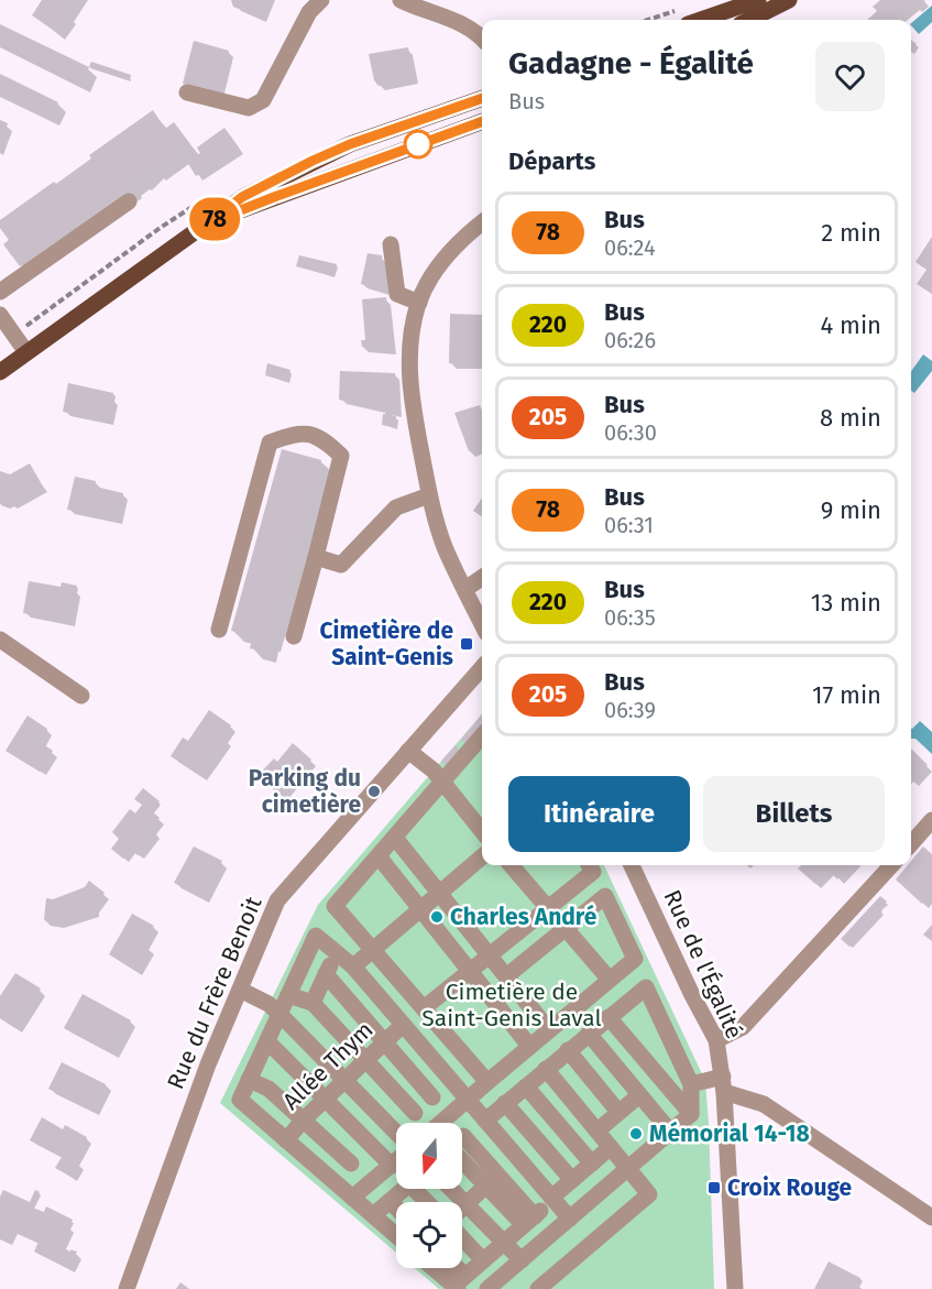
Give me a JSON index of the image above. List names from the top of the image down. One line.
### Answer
{"streets":{"street":["Rue de l'Égalité","Rue du Frère Benoit","Allée Thym"]},"parks":["Cimetière de Saint-Genis Laval"],"places":{"transit":["Cimetière de Saint-Genis","Croix Rouge"],"other":["Parking du cimetière","Charles André","Mémorial 14-18"]},"lines":["bus line 78"],"north":"bottom","page":{"on_map":"78","heading":[["Gadagne - Égalité","Bus"],"Départs"],"list":[{"mark":"78","name":"Bus","note":"06:24","value":"2 min"},{"mark":"220","name":"Bus","note":"06:26","value":"4 min"},{"mark":"205","name":"Bus","note":"06:30","value":"8 min"},{"mark":"78","name":"Bus","note":"06:31","value":"9 min"},{"mark":"220","name":"Bus","note":"06:35","value":"13 min"},{"mark":"205","name":"Bus","note":"06:39","value":"17 min"}],"buttons":["Itinéraire","Billets"]}}
